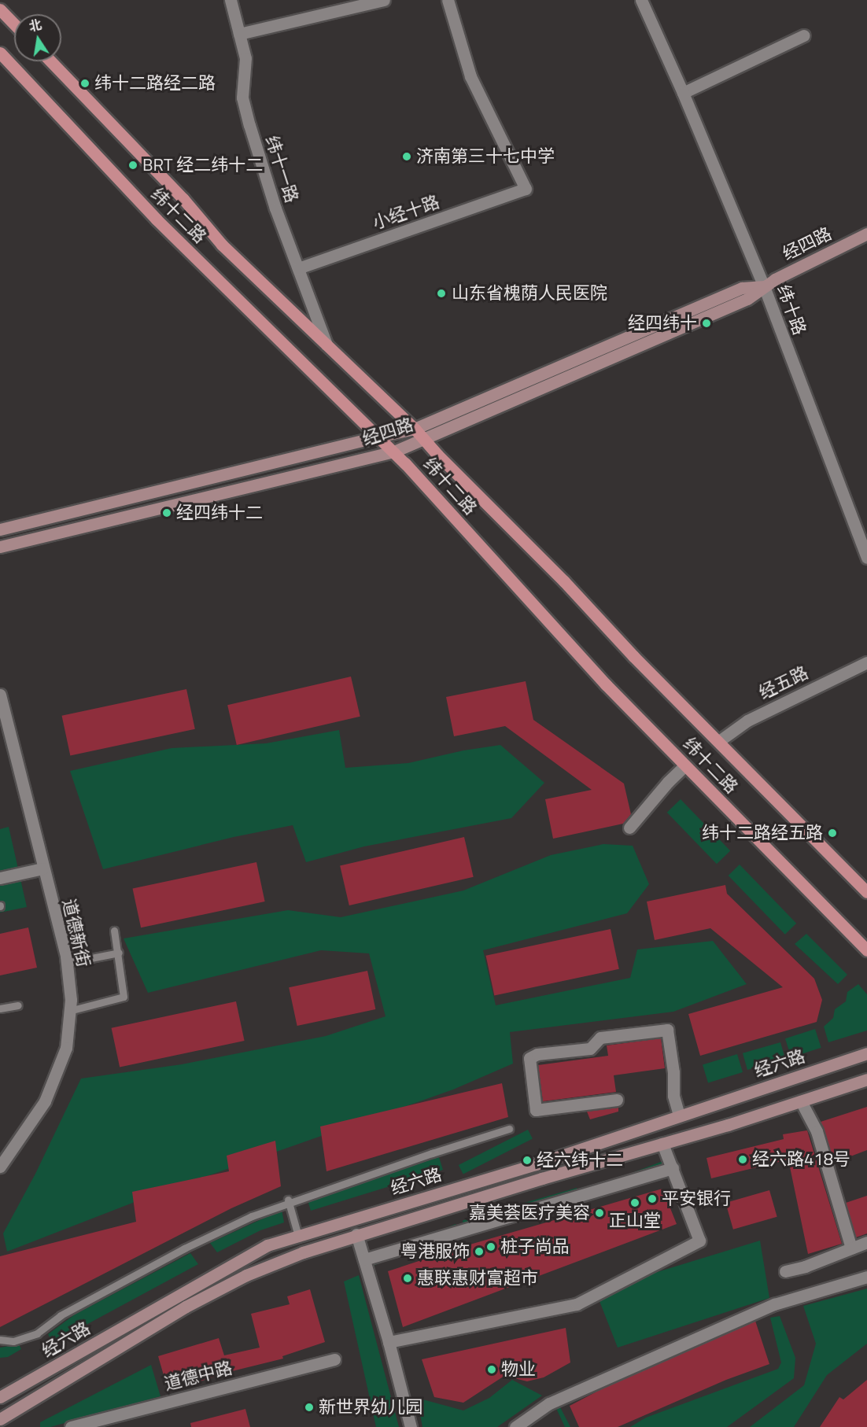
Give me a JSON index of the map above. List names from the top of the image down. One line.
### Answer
{"streets":{"main road":["纬十二路","经四路","经六路"],"street":["纬十一路","小经十路","纬十路","经五路","道德新街","道德中路"]},"crossings":[["纬十一路","小经十路"],["纬十一路","纬十二路"],["纬十二路","经四路"],["纬十二路","经五路"],["经四路","纬十路"]],"places":["纬十二路经二路","济南第三十七中学","BRT 经二纬十二","山东省槐荫人民医院","经四纬十","经四纬十二","纬十二路经五路","经六路418号","经六纬十二","平安银行","正山堂","嘉美荟医疗美容","桩子尚品","粤港服饰","惠联惠财富超市","物业","新世界幼儿园"],"north":"top"}
